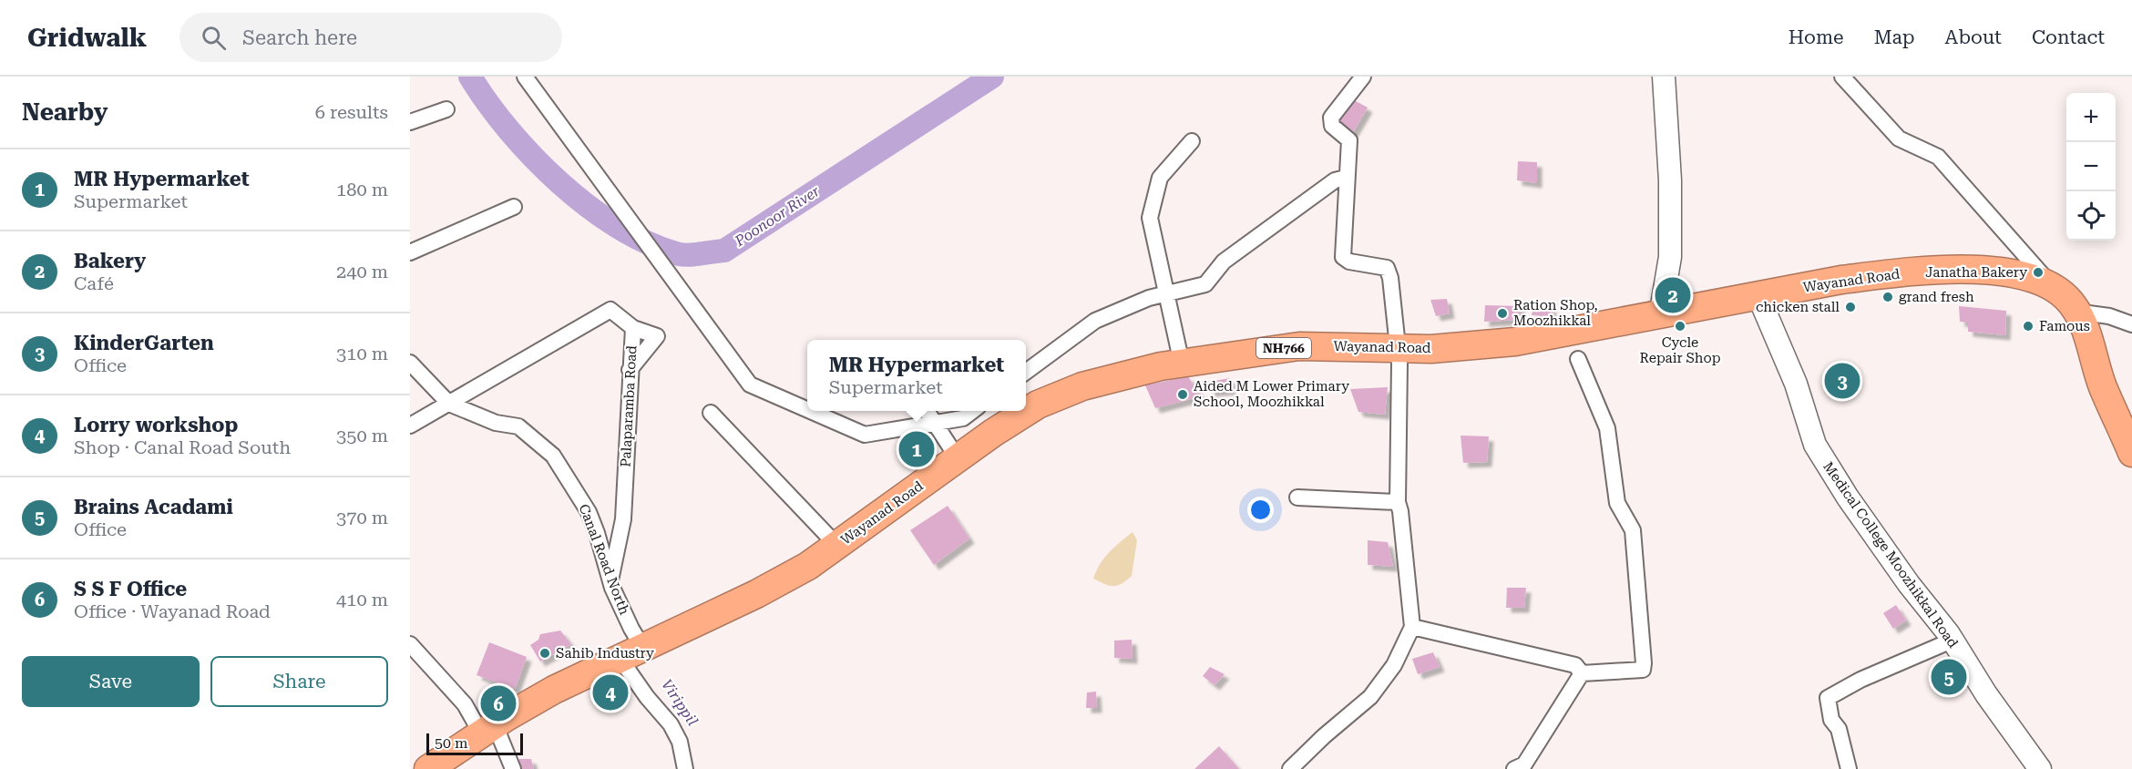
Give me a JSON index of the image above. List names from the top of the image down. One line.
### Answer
{"streets":{"highway":["Wayanad Road","NH766"],"street":["Palaparamba Road","Medical College Moozhikkal Road","Canal Road North"]},"crossings":[["Wayanad Road","Medical College Moozhikkal Road"],["Wayanad Road","Canal Road North"],["Palaparamba Road","Canal Road North"]],"water":["Poonoor River","Virippil"],"places":["Janatha Bakery","grand fresh","chicken stall","Ration Shop, Moozhikkal","Cycle Repair Shop","Famous","Aided M Lower Primary School, Moozhikkal","Sahib Industry"],"scale_bar":"50 m","page":{"header":"Gridwalk","search":"Search here","nav":["Home","Map","About","Contact"],"heading":["Nearby","6 results"],"map_buttons":["+","−"],"list":[{"mark":"1","name":"MR Hypermarket","note":"Supermarket","value":"180 m"},{"mark":"2","name":"Bakery","note":"Café","value":"240 m"},{"mark":"3","name":"KinderGarten","note":"Office","value":"310 m"},{"mark":"4","name":"Lorry workshop","note":"Shop · Canal Road South","value":"350 m"},{"mark":"5","name":"Brains Acadami","note":"Office","value":"370 m"},{"mark":"6","name":"S S F Office","note":"Office · Wayanad Road","value":"410 m"}],"pins":["2","3","1","5","4","6"],"popup":["MR Hypermarket","Supermarket"],"buttons":["Save","Share"],"scale":"50 m"}}
